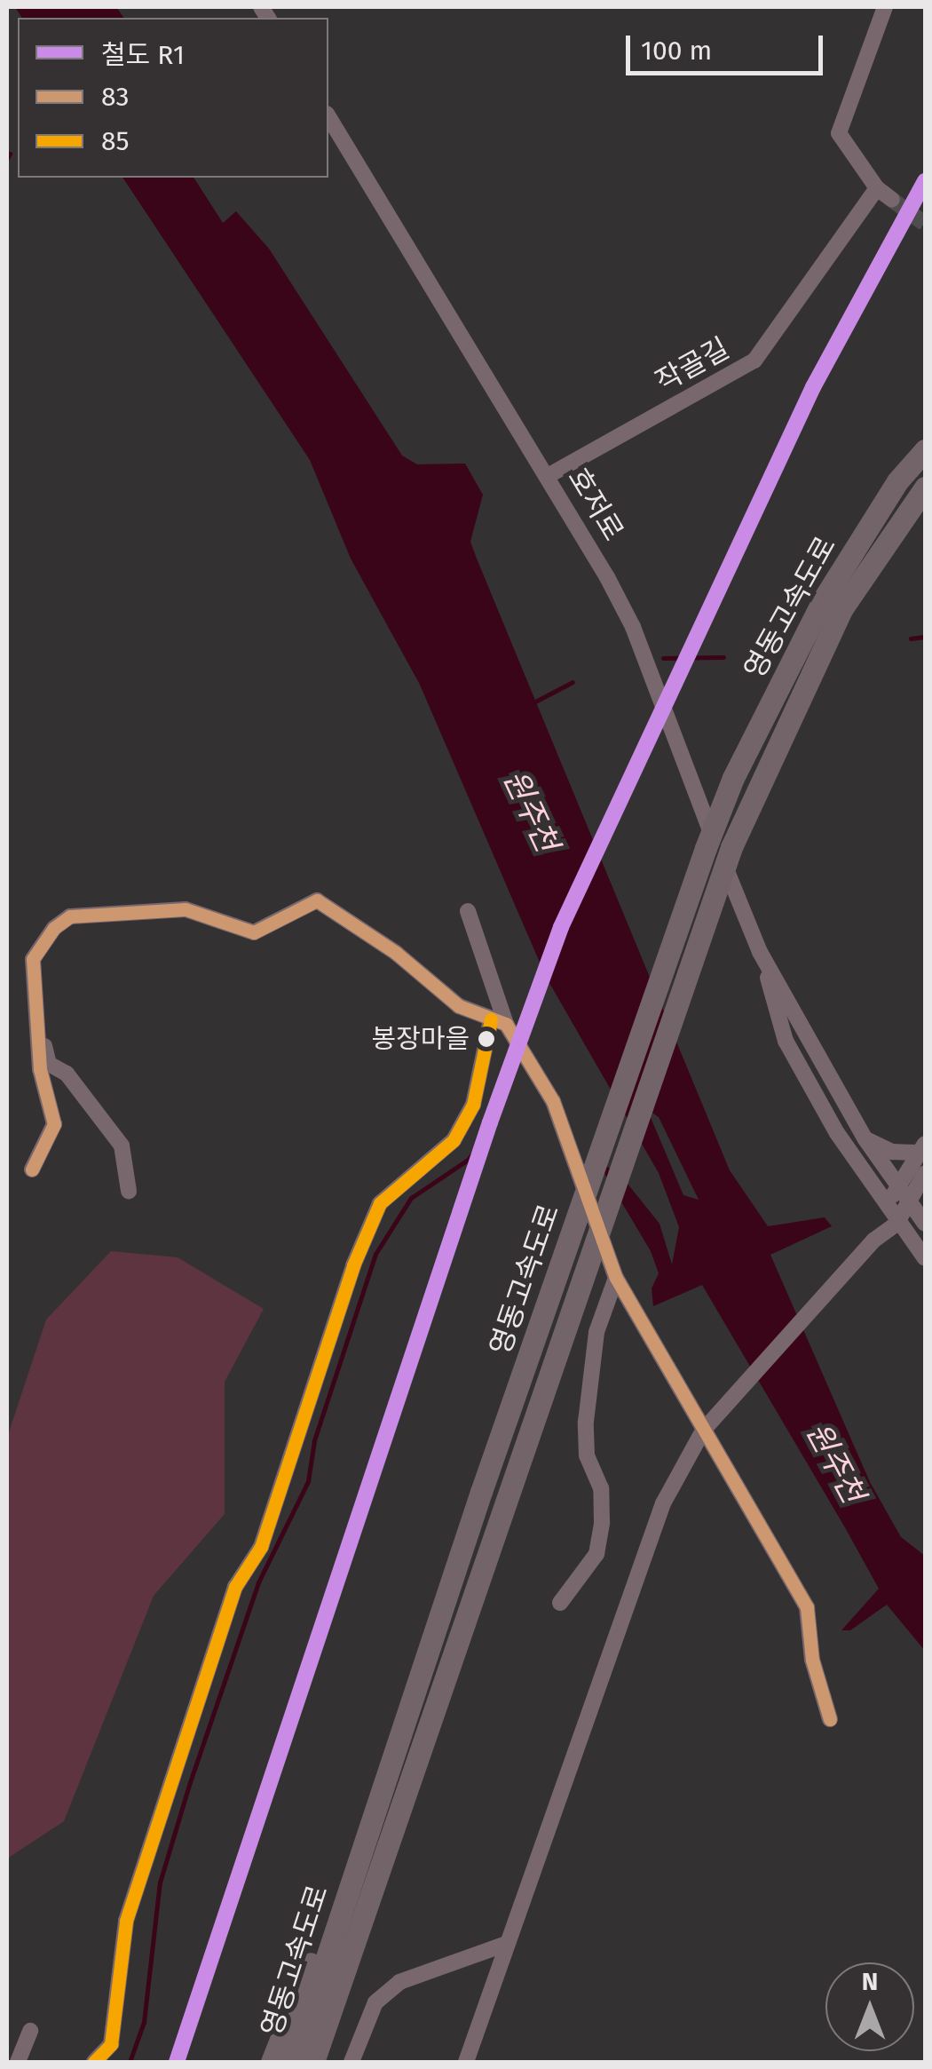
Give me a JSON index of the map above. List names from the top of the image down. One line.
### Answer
{"streets":{"highway":["영동고속도로"],"street":["작골길","호저로"]},"crossings":[["작골길","호저로"]],"water":["원주천"],"places":["봉장마을"],"lines":["rail line R1","transit line 83","transit line 85"],"legend":["철도 R1","83","85"],"scale_bar":"100 m","north":"top"}
